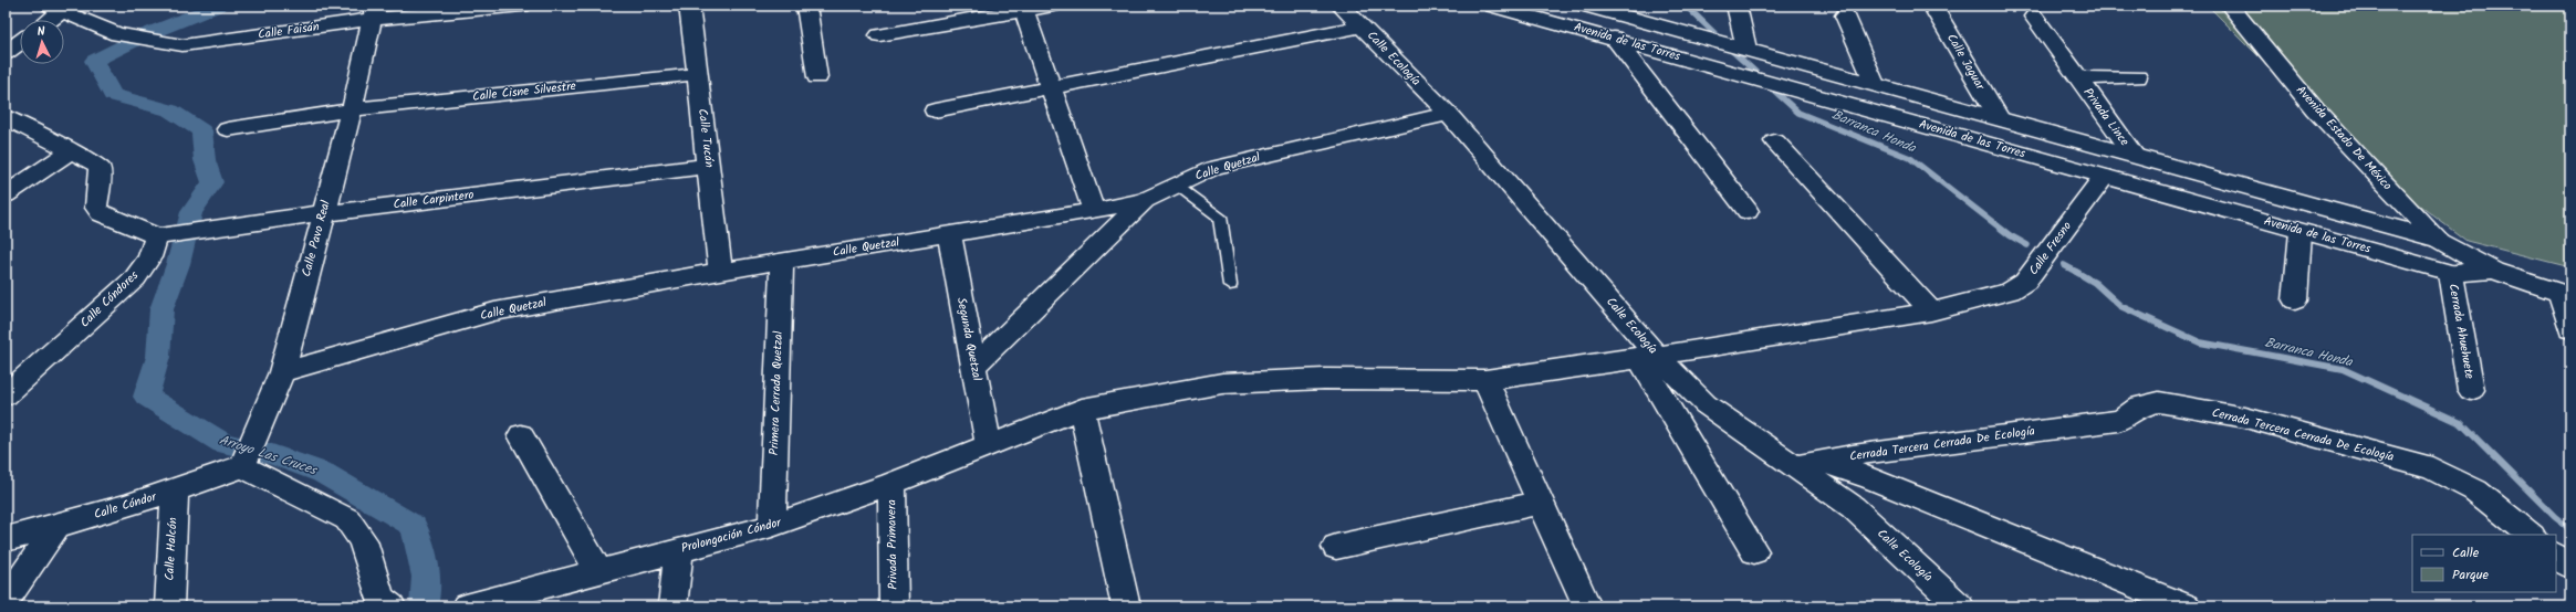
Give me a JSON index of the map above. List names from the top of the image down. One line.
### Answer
{"streets":{"street":["Calle Faisán","Avenida de las Torres","Calle Ecología","Calle Jaguar","Calle Cisne Silvestre","Privada Lince","Calle Tucán","Avenida Estado De México","Calle Quetzal","Calle Carpintero","Calle Pavo Real","Calle Fresno","Calle Cóndores","Cerrada Ahuehuete","Segunda Quetzal","Primera Cerrada Quetzal","Cerrada Tercera Cerrada De Ecología","Calle Cóndor","Prolongación Cóndor","Privada Primavera","Calle Halcón"]},"crossings":[["Calle Faisán","Calle Pavo Real"],["Avenida de las Torres","Calle Jaguar"],["Avenida de las Torres","Privada Lince"],["Avenida de las Torres","Avenida Estado De México"],["Avenida de las Torres","Calle Fresno"],["Avenida de las Torres","Cerrada Ahuehuete"],["Calle Ecología","Calle Quetzal"],["Calle Ecología","Calle Fresno"],["Calle Ecología","Cerrada Tercera Cerrada De Ecología"],["Calle Cisne Silvestre","Calle Tucán"],["Calle Cisne Silvestre","Calle Pavo Real"],["Calle Tucán","Calle Quetzal"],["Calle Tucán","Calle Carpintero"],["Avenida Estado De México","Cerrada Ahuehuete"],["Calle Quetzal","Calle Pavo Real"],["Calle Quetzal","Segunda Quetzal"],["Calle Quetzal","Primera Cerrada Quetzal"],["Calle Carpintero","Calle Pavo Real"],["Calle Carpintero","Calle Cóndores"],["Calle Pavo Real","Calle Cóndor"],["Calle Fresno","Prolongación Cóndor"],["Segunda Quetzal","Prolongación Cóndor"],["Primera Cerrada Quetzal","Prolongación Cóndor"],["Calle Cóndor","Calle Halcón"],["Prolongación Cóndor","Privada Primavera"]],"water":["Barranca Honda","Arroyo Las Cruces"],"legend":["Calle","Parque"],"north":"top"}
